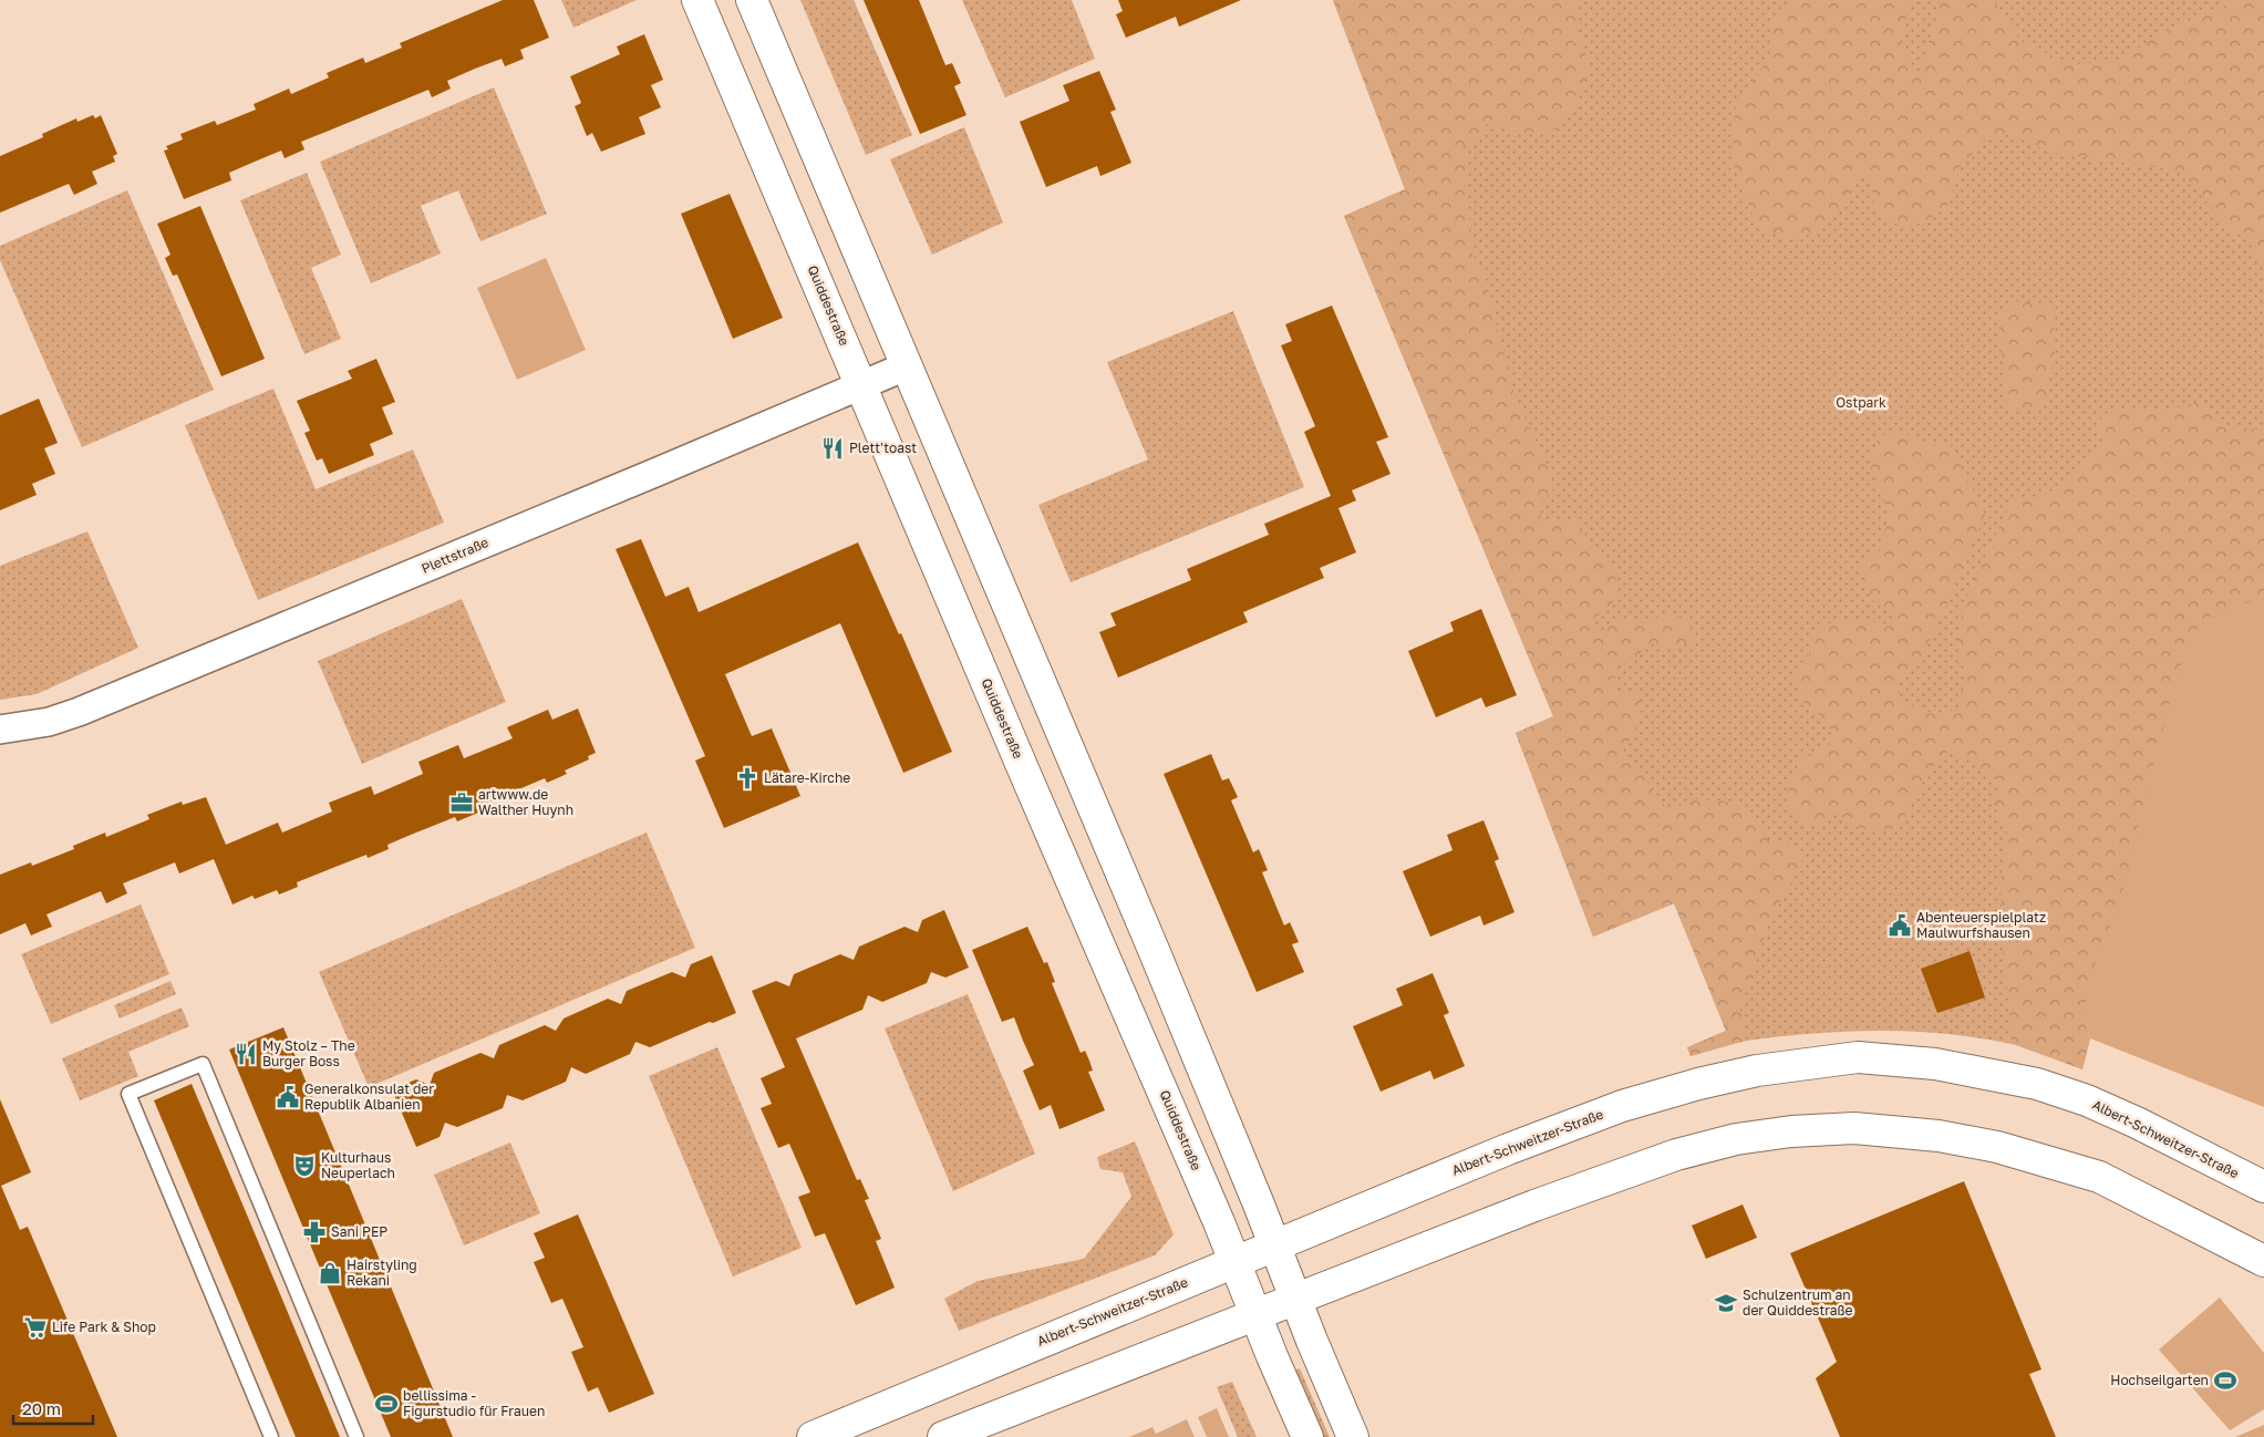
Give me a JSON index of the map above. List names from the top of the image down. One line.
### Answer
{"streets":{"main road":["Quiddestraße","Albert-Schweitzer-Straße"],"street":["Plettstraße"]},"crossings":[["Quiddestraße","Plettstraße"],["Quiddestraße","Albert-Schweitzer-Straße"]],"parks":["Ostpark"],"places":{"restaurant":["Plett'toast","My Stolz – The Burger Boss"],"church":["Lätare-Kirche"],"office":["artwww.de Walther Huynh"],"public building":["Abenteuerspielplatz Maulwurfshausen","Generalkonsulat der Republik Albanien"],"theatre":["Kulturhaus Neuperlach"],"pharmacy":["Sani PEP"],"shop":["Hairstyling Rekani"],"school or university":["Schulzentrum an der Quiddestraße"],"supermarket":["Life Park & Shop"],"sports":["Hochseilgarten","bellissima - Figurstudio für Frauen"]},"scale_bar":"20 m"}
